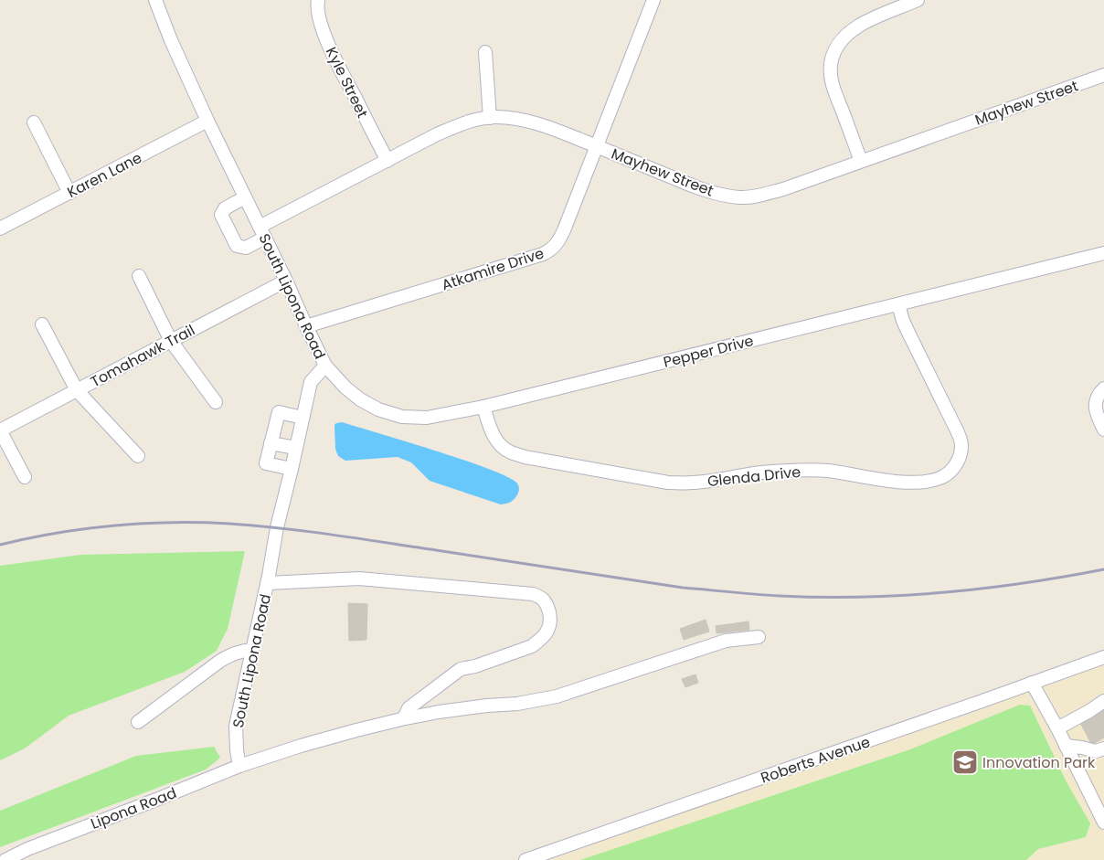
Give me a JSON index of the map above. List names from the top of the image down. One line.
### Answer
{"streets":{"street":["Kyle Street","Mayhew Street","Karen Lane","Atkamire Drive","South Lipona Road","Pepper Drive","Tomahawk Trail","Glenda Drive","Roberts Avenue","Lipona Road"]},"crossings":[["Kyle Street","Mayhew Street"],["Mayhew Street","Atkamire Drive"],["Mayhew Street","South Lipona Road"],["Karen Lane","South Lipona Road"],["Atkamire Drive","South Lipona Road"],["South Lipona Road","Pepper Drive"],["South Lipona Road","Tomahawk Trail"],["South Lipona Road","Lipona Road"],["Pepper Drive","Glenda Drive"]],"places":{"school or university":["Innovation Park"]}}
